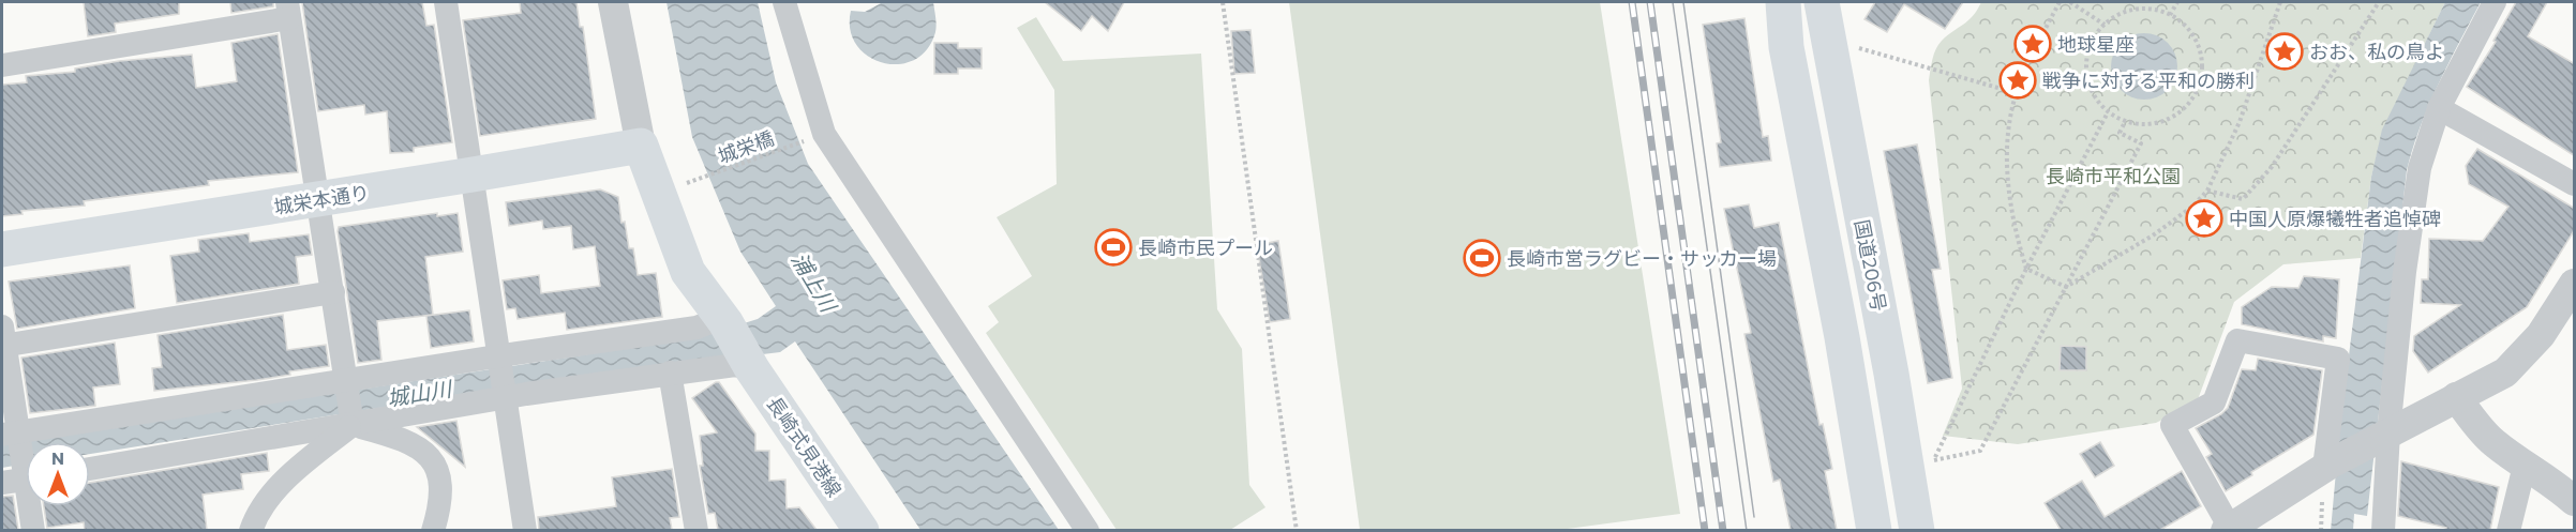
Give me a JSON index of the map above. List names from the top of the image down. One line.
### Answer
{"streets":{"main road":["城栄本通り","国道206号","長崎式見港線"],"path":["城栄橋"]},"water":["浦上川","城山川"],"parks":["長崎市平和公園"],"places":{"place":["地球星座","おお、私の鳥よ","戦争に対する平和の勝利","中国人原爆犧牲者追悼碑"],"sports":["長崎市民プール","長崎市営ラグビー・サッカー場"]},"north":"top"}
